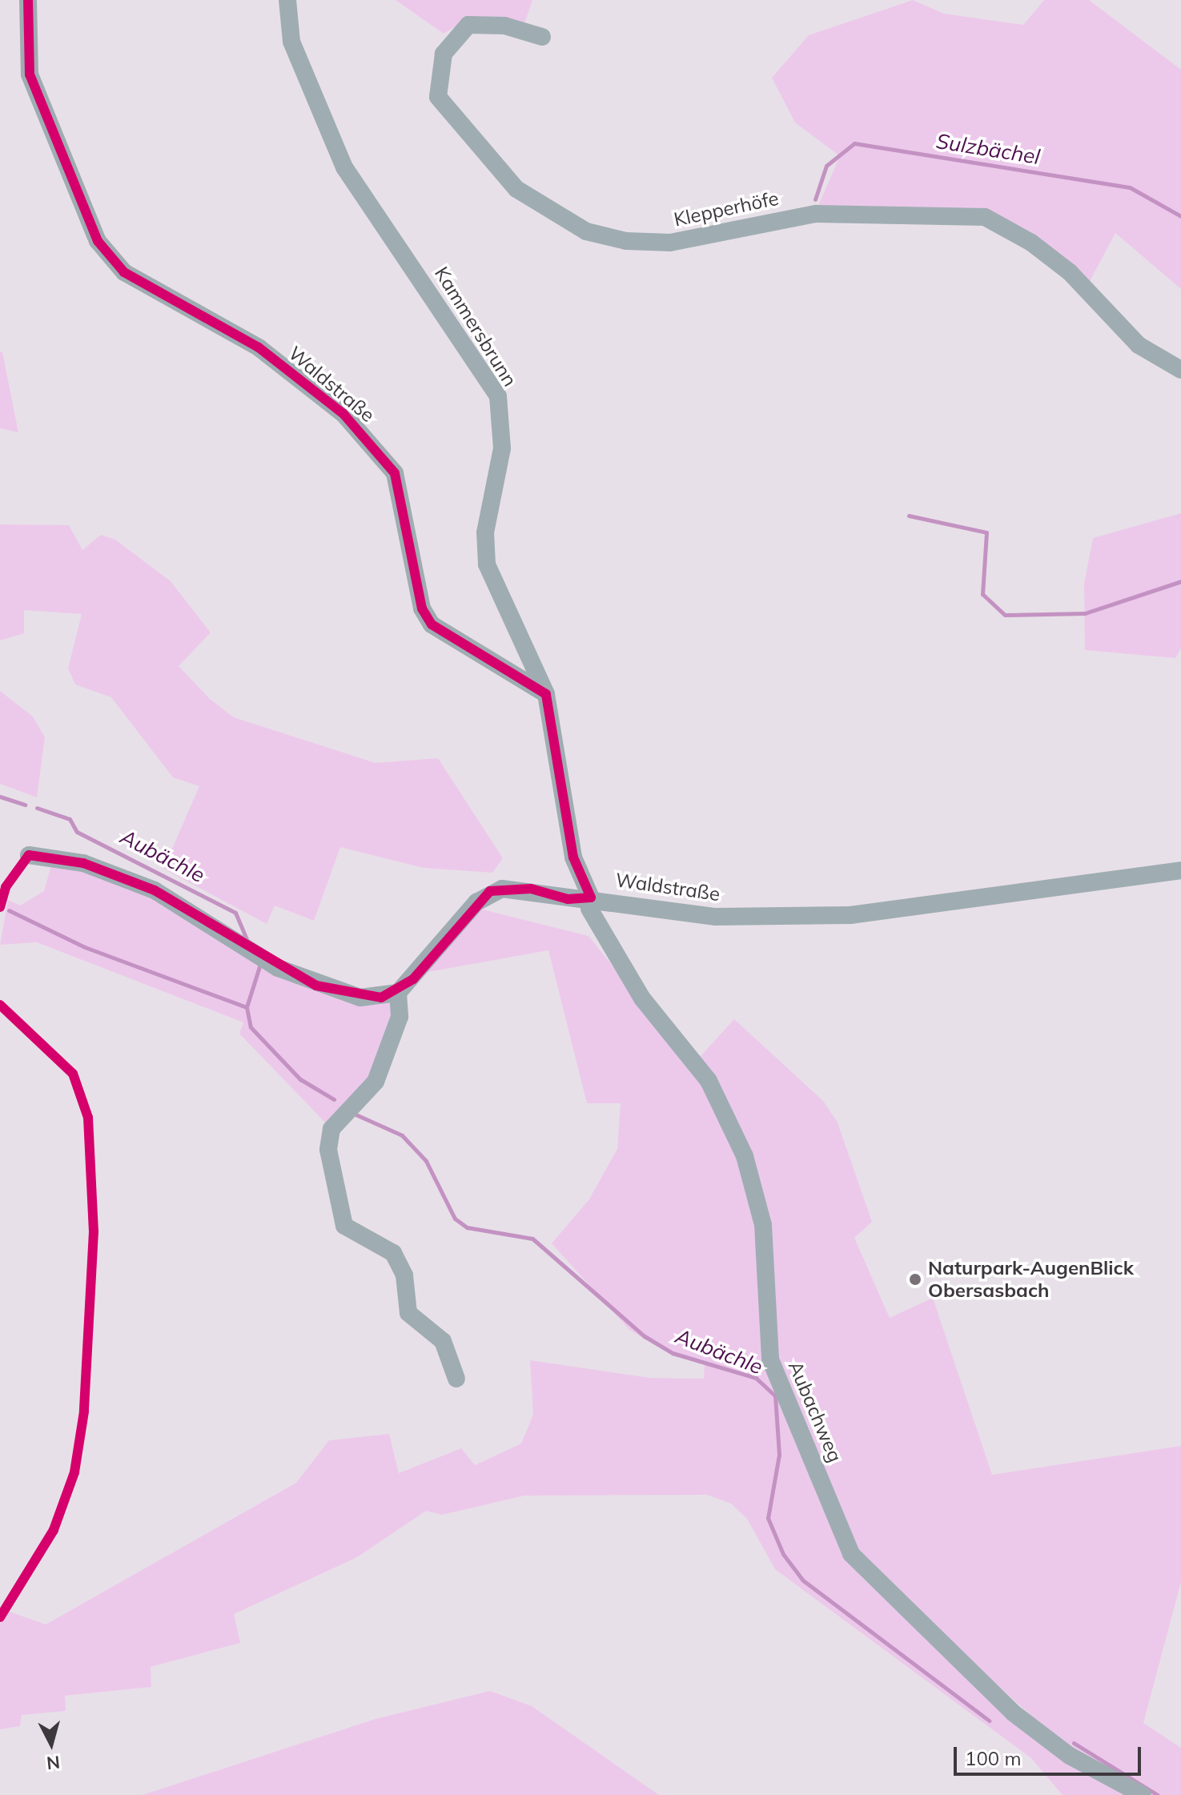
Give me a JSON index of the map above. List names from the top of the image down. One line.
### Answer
{"streets":{"street":["Klepperhöfe","Kammersbrunn","Waldstraße","Aubachweg"]},"crossings":[["Kammersbrunn","Waldstraße"],["Waldstraße","Aubachweg"]],"water":["Sulzbächel","Aubächle"],"places":["Naturpark-AugenBlick Obersasbach"],"scale_bar":"100 m","north":"bottom"}
